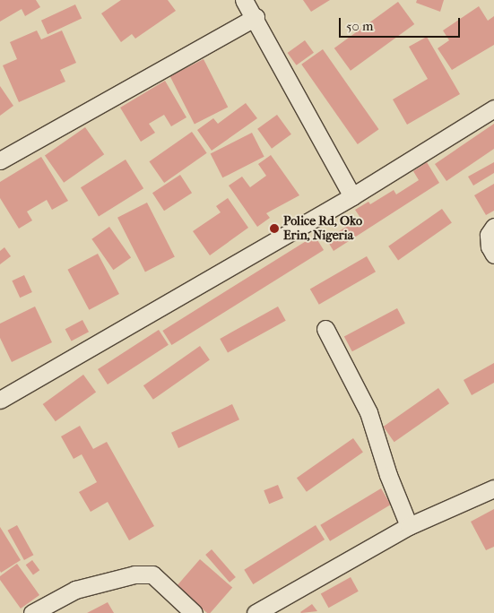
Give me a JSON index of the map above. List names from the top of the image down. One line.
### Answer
{"places":["Police Rd, Oko Erin, Nigeria"],"scale_bar":"50 m"}
